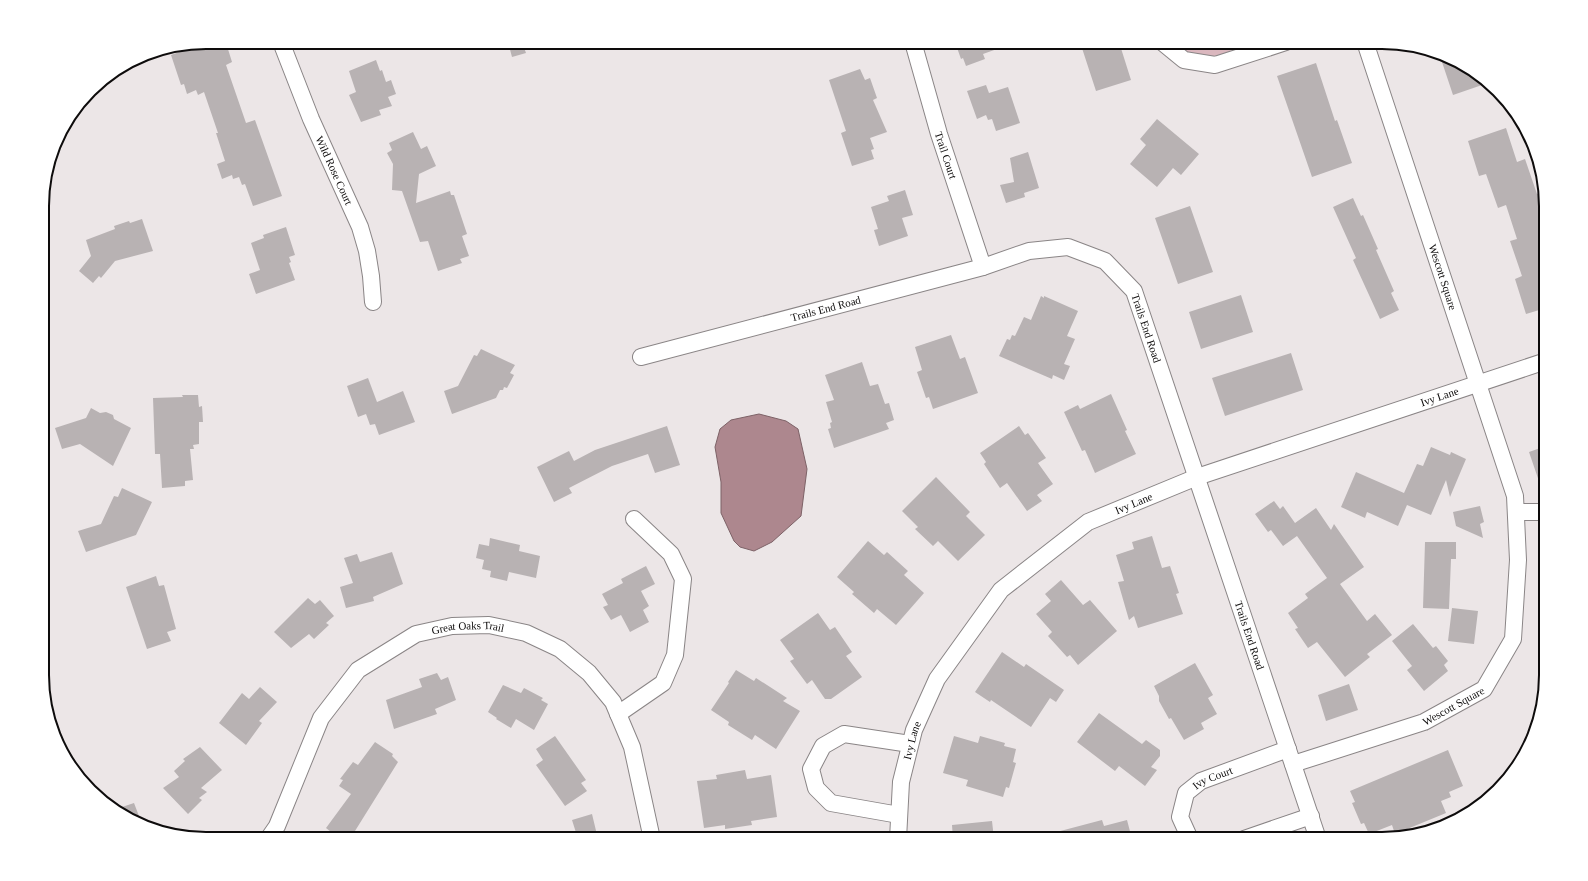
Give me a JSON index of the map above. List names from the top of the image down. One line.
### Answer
{"streets":{"street":["Trail Court","Wild Rose Court","Wescott Square","Trails End Road","Ivy Lane","Great Oaks Trail","Ivy Court"]},"crossings":[["Trail Court","Trails End Road"],["Wescott Square","Trails End Road"],["Wescott Square","Ivy Lane"],["Trails End Road","Ivy Lane"],["Trails End Road","Ivy Court"]]}
